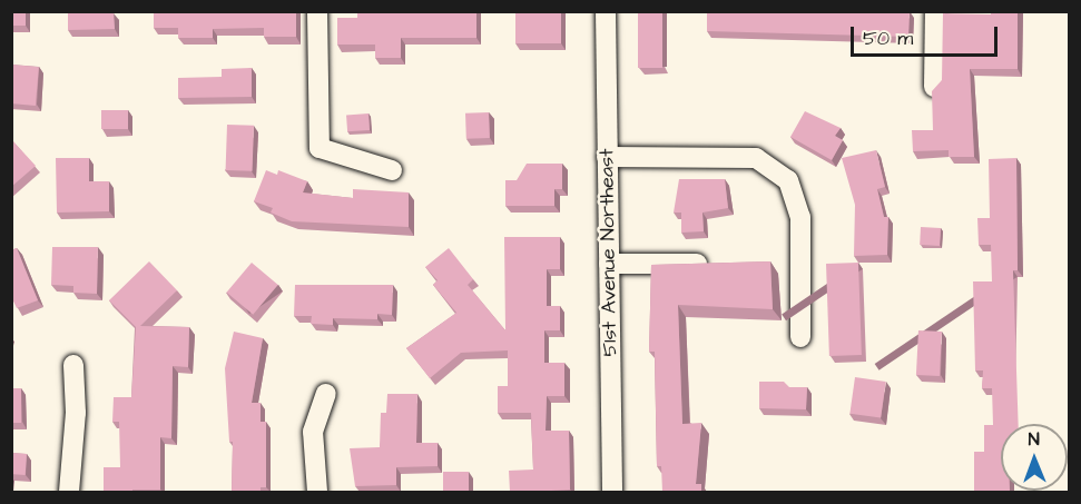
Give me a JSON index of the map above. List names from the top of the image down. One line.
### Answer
{"streets":{"street":["51st Avenue Northeast"]},"scale_bar":"50 m","north":"top"}
